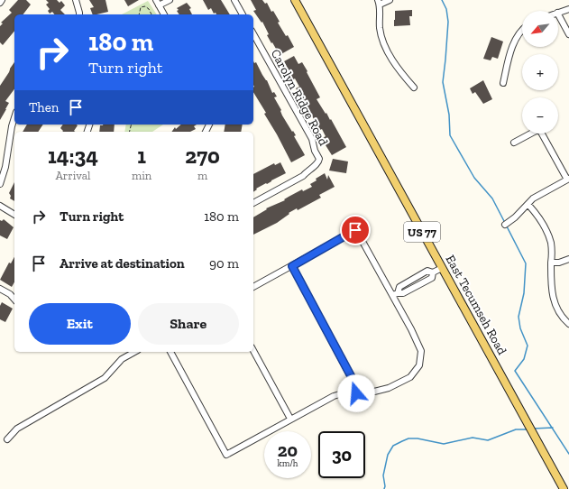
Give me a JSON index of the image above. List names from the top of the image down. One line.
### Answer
{"streets":{"main road":["US 77","East Tecumseh Road"],"street":["Carolyn Ridge Road"]},"north":"bottom left","page":{"map_buttons":["+","−"],"turn":["180 m","Turn right"],"then":"Then","eta":["14:34","Arrival","1","min","270","m"],"list":[{"name":"Turn right","value":"180 m"},{"name":"Arrive at destination","value":"90 m"}],"buttons":["Exit","Share"],"speed":"20 km/h","limit":"30"}}
